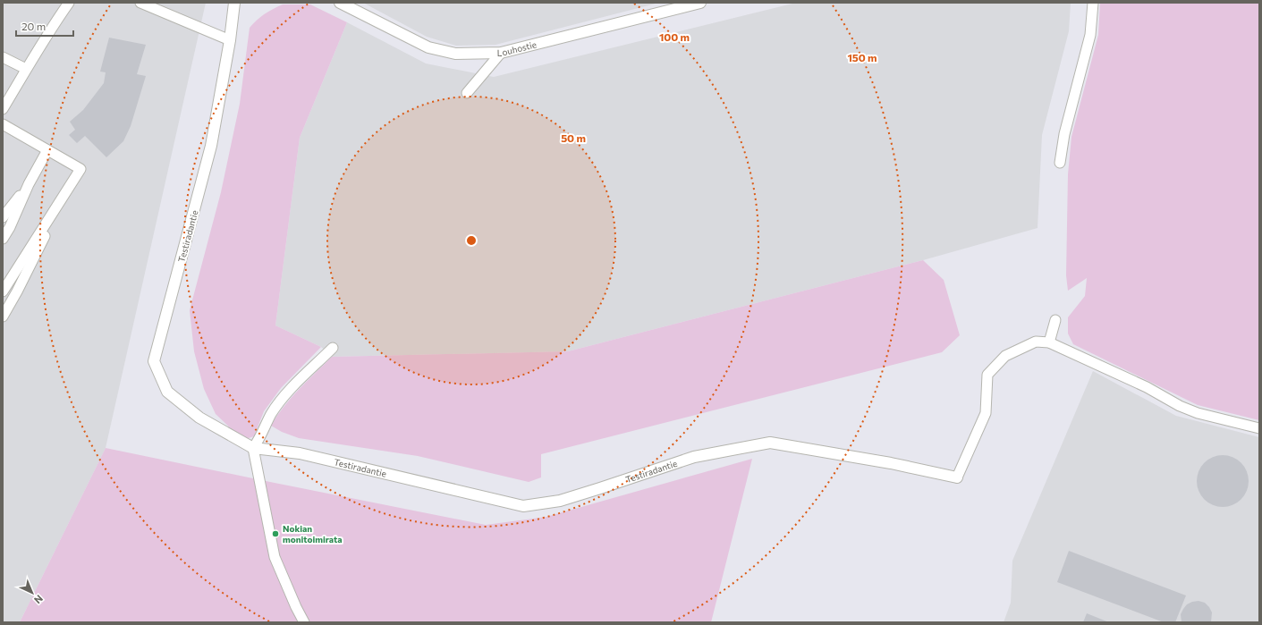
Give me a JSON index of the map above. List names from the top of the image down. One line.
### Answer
{"streets":{"street":["Louhostie","Testiradantie"]},"places":["Nokian monitoimirata"],"scale_bar":"20 m","north":"bottom right","rings":["100 m","150 m","50 m"]}
